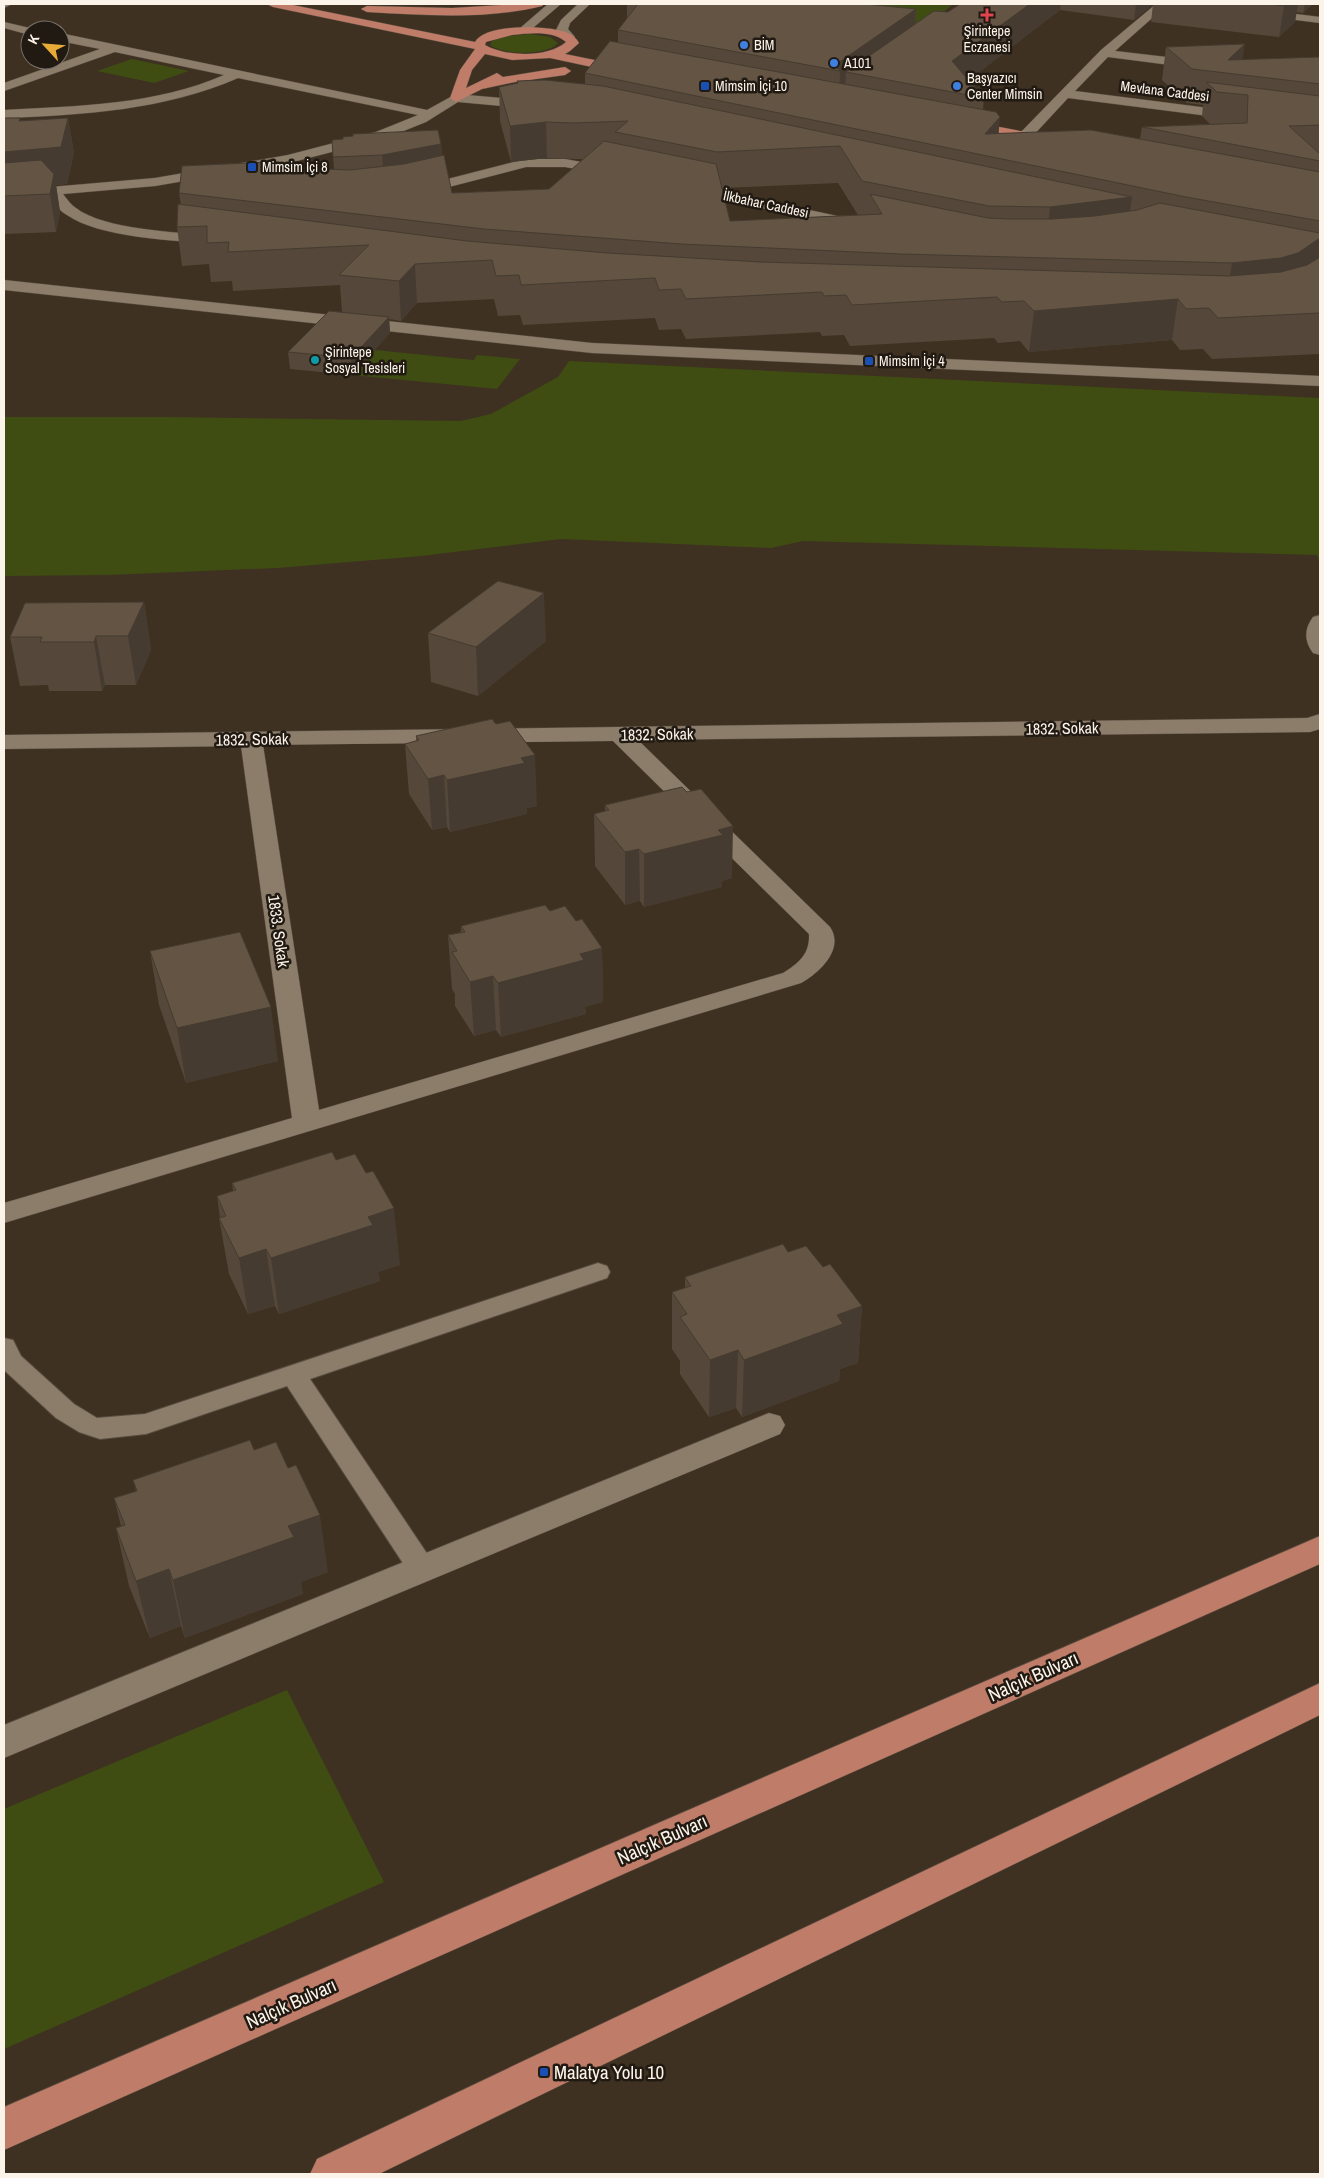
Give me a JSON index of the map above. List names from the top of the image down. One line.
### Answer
{"streets":{"highway":["Nalçık Bulvarı"],"street":["Mevlana Caddesi","İlkbahar Caddesi","1832. Sokak","1833. Sokak"]},"crossings":[["1832. Sokak","1833. Sokak"]],"places":{"health":["Şirintepe Eczanesi"],"other":["BİM","A101","Başyazıcı Center Mimsin","Şirintepe Sosyal Tesisleri"],"transit":["Mimsim İçi 10","Mimsim İçi 8","Mimsim İçi 4","Malatya Yolu 10"]},"north":"top left"}
